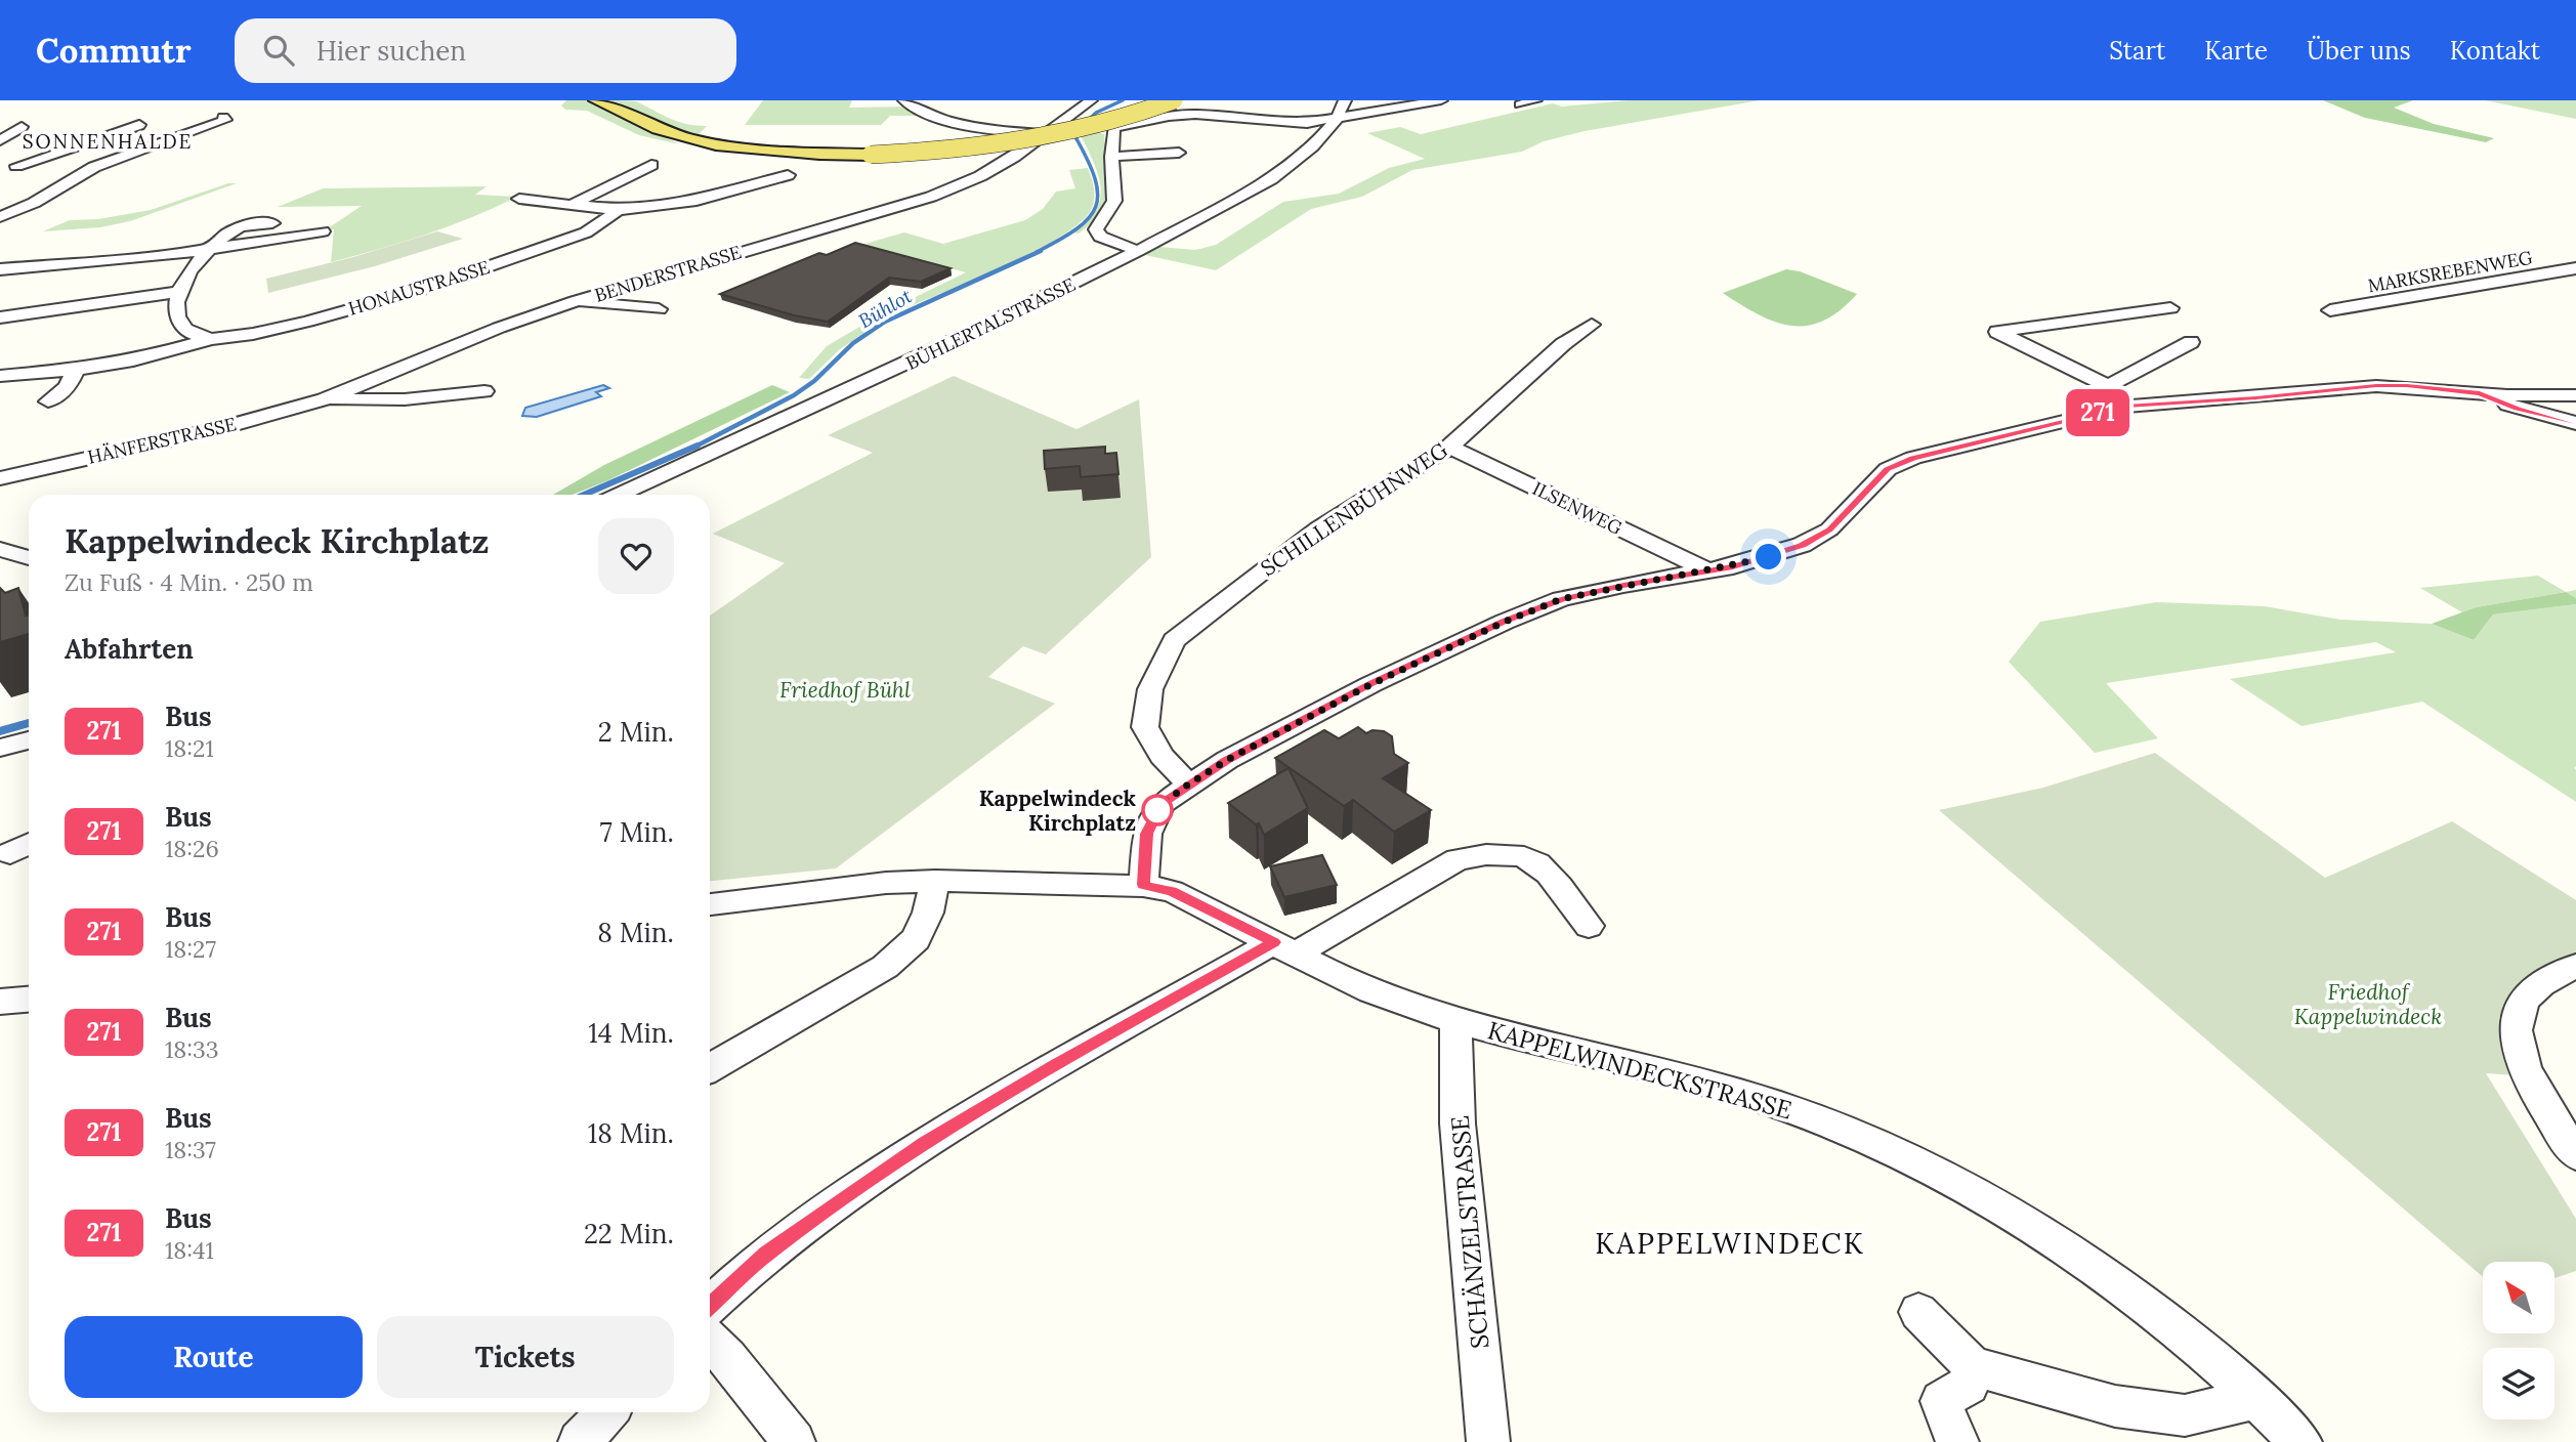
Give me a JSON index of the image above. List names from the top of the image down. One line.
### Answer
{"streets":{"street":["MARKSREBENWEG","BENDERSTRASSE","HONAUSTRASSE","BÜHLERTALSTRASSE","HÄNFERSTRASSE","ILSENWEG","SCHILLENBÜHNWEG","KAPPELWINDECKSTRASSE","SCHÄNZELSTRASSE"]},"crossings":[["BENDERSTRASSE","HÄNFERSTRASSE"],["ILSENWEG","SCHILLENBÜHNWEG"],["KAPPELWINDECKSTRASSE","SCHÄNZELSTRASSE"]],"districts":["SONNENHALDE","KAPPELWINDECK"],"water":["Bühlot"],"parks":["Friedhof Bühl","Friedhof Kappelwindeck"],"places":["Kappelwindeck Kirchplatz"],"lines":["bus line 271"],"north":"top left","page":{"header":"Commutr","search":"Hier suchen","nav":["Start","Karte","Über uns","Kontakt"],"on_map":"271","heading":[["Kappelwindeck Kirchplatz","Zu Fuß · 4 Min. · 250 m"],"Abfahrten"],"list":[{"mark":"271","name":"Bus","note":"18:21","value":"2 Min."},{"mark":"271","name":"Bus","note":"18:26","value":"7 Min."},{"mark":"271","name":"Bus","note":"18:27","value":"8 Min."},{"mark":"271","name":"Bus","note":"18:33","value":"14 Min."},{"mark":"271","name":"Bus","note":"18:37","value":"18 Min."},{"mark":"271","name":"Bus","note":"18:41","value":"22 Min."}],"buttons":["Route","Tickets"]}}
